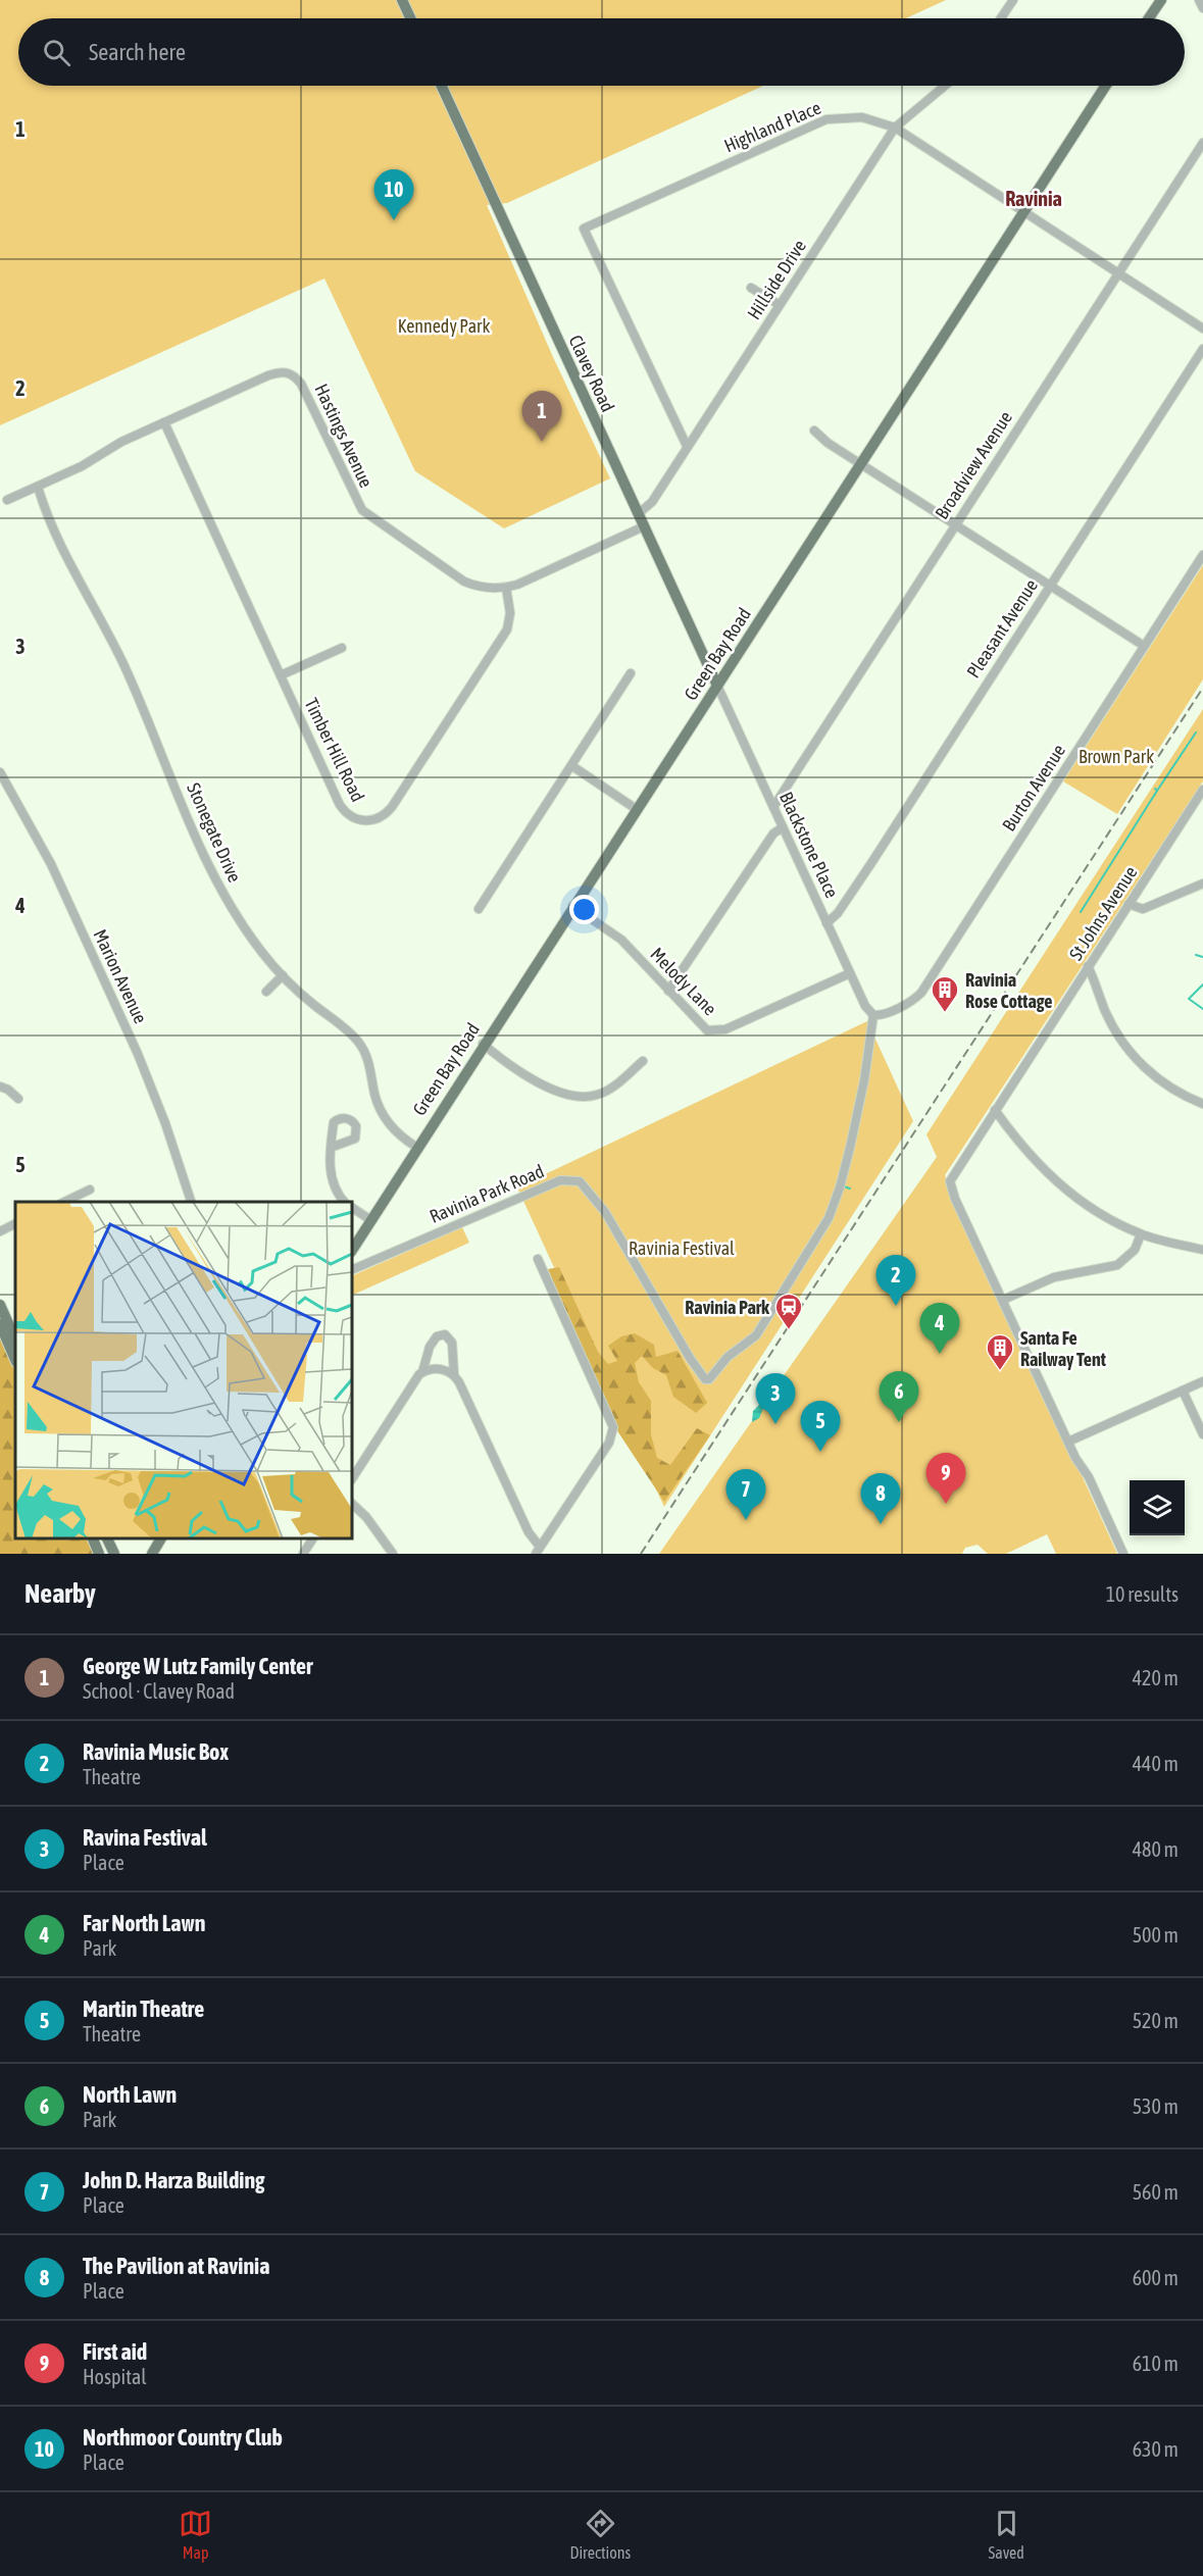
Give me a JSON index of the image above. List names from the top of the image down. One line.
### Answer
{"streets":{"main road":["Clavey Road","Green Bay Road"],"street":["Highland Place","Hillside Drive","Hastings Avenue","Broadview Avenue","Pleasant Avenue","Timber Hill Road","Burton Avenue","Stonegate Drive","Blackstone Place","St Johns Avenue","Marion Avenue","Melody Lane","Ravinia Park Road"]},"crossings":[["Highland Place","Hillside Drive"],["Highland Place","Broadview Avenue"],["Highland Place","Green Bay Road"],["Hillside Drive","Clavey Road"],["Clavey Road","Hastings Avenue"],["Clavey Road","Green Bay Road"],["Clavey Road","Blackstone Place"],["Hastings Avenue","Timber Hill Road"],["Hastings Avenue","Stonegate Drive"],["Broadview Avenue","Blackstone Place"],["Pleasant Avenue","Blackstone Place"],["Green Bay Road","Stonegate Drive"],["Green Bay Road","Blackstone Place"],["Green Bay Road","Melody Lane"],["Burton Avenue","Blackstone Place"],["Burton Avenue","Ravinia Park Road"],["Blackstone Place","Melody Lane"],["Blackstone Place","Ravinia Park Road"]],"districts":["Ravinia"],"parks":["Kennedy Park","Brown Park","Ravinia Festival"],"places":{"building":["Ravinia Rose Cottage","Santa Fe Railway Tent"],"station":["Ravinia Park"]},"page":{"search":"Search here","pins":["10","1","2","4","6","3","5","9","7","8"],"heading":["Nearby","10 results"],"list":[{"mark":"1","name":"George W Lutz Family Center","note":"School · Clavey Road","value":"420 m"},{"mark":"2","name":"Ravinia Music Box","note":"Theatre","value":"440 m"},{"mark":"3","name":"Ravina Festival","note":"Place","value":"480 m"},{"mark":"4","name":"Far North Lawn","note":"Park","value":"500 m"},{"mark":"5","name":"Martin Theatre","note":"Theatre","value":"520 m"},{"mark":"6","name":"North Lawn","note":"Park","value":"530 m"},{"mark":"7","name":"John D. Harza Building","note":"Place","value":"560 m"},{"mark":"8","name":"The Pavilion at Ravinia","note":"Place","value":"600 m"},{"mark":"9","name":"First aid","note":"Hospital","value":"610 m"},{"mark":"10","name":"Northmoor Country Club","note":"Place","value":"630 m"}],"nav":["Map","Directions","Saved"]},"grid":{"rows":["1","2","3","4","5"]}}
